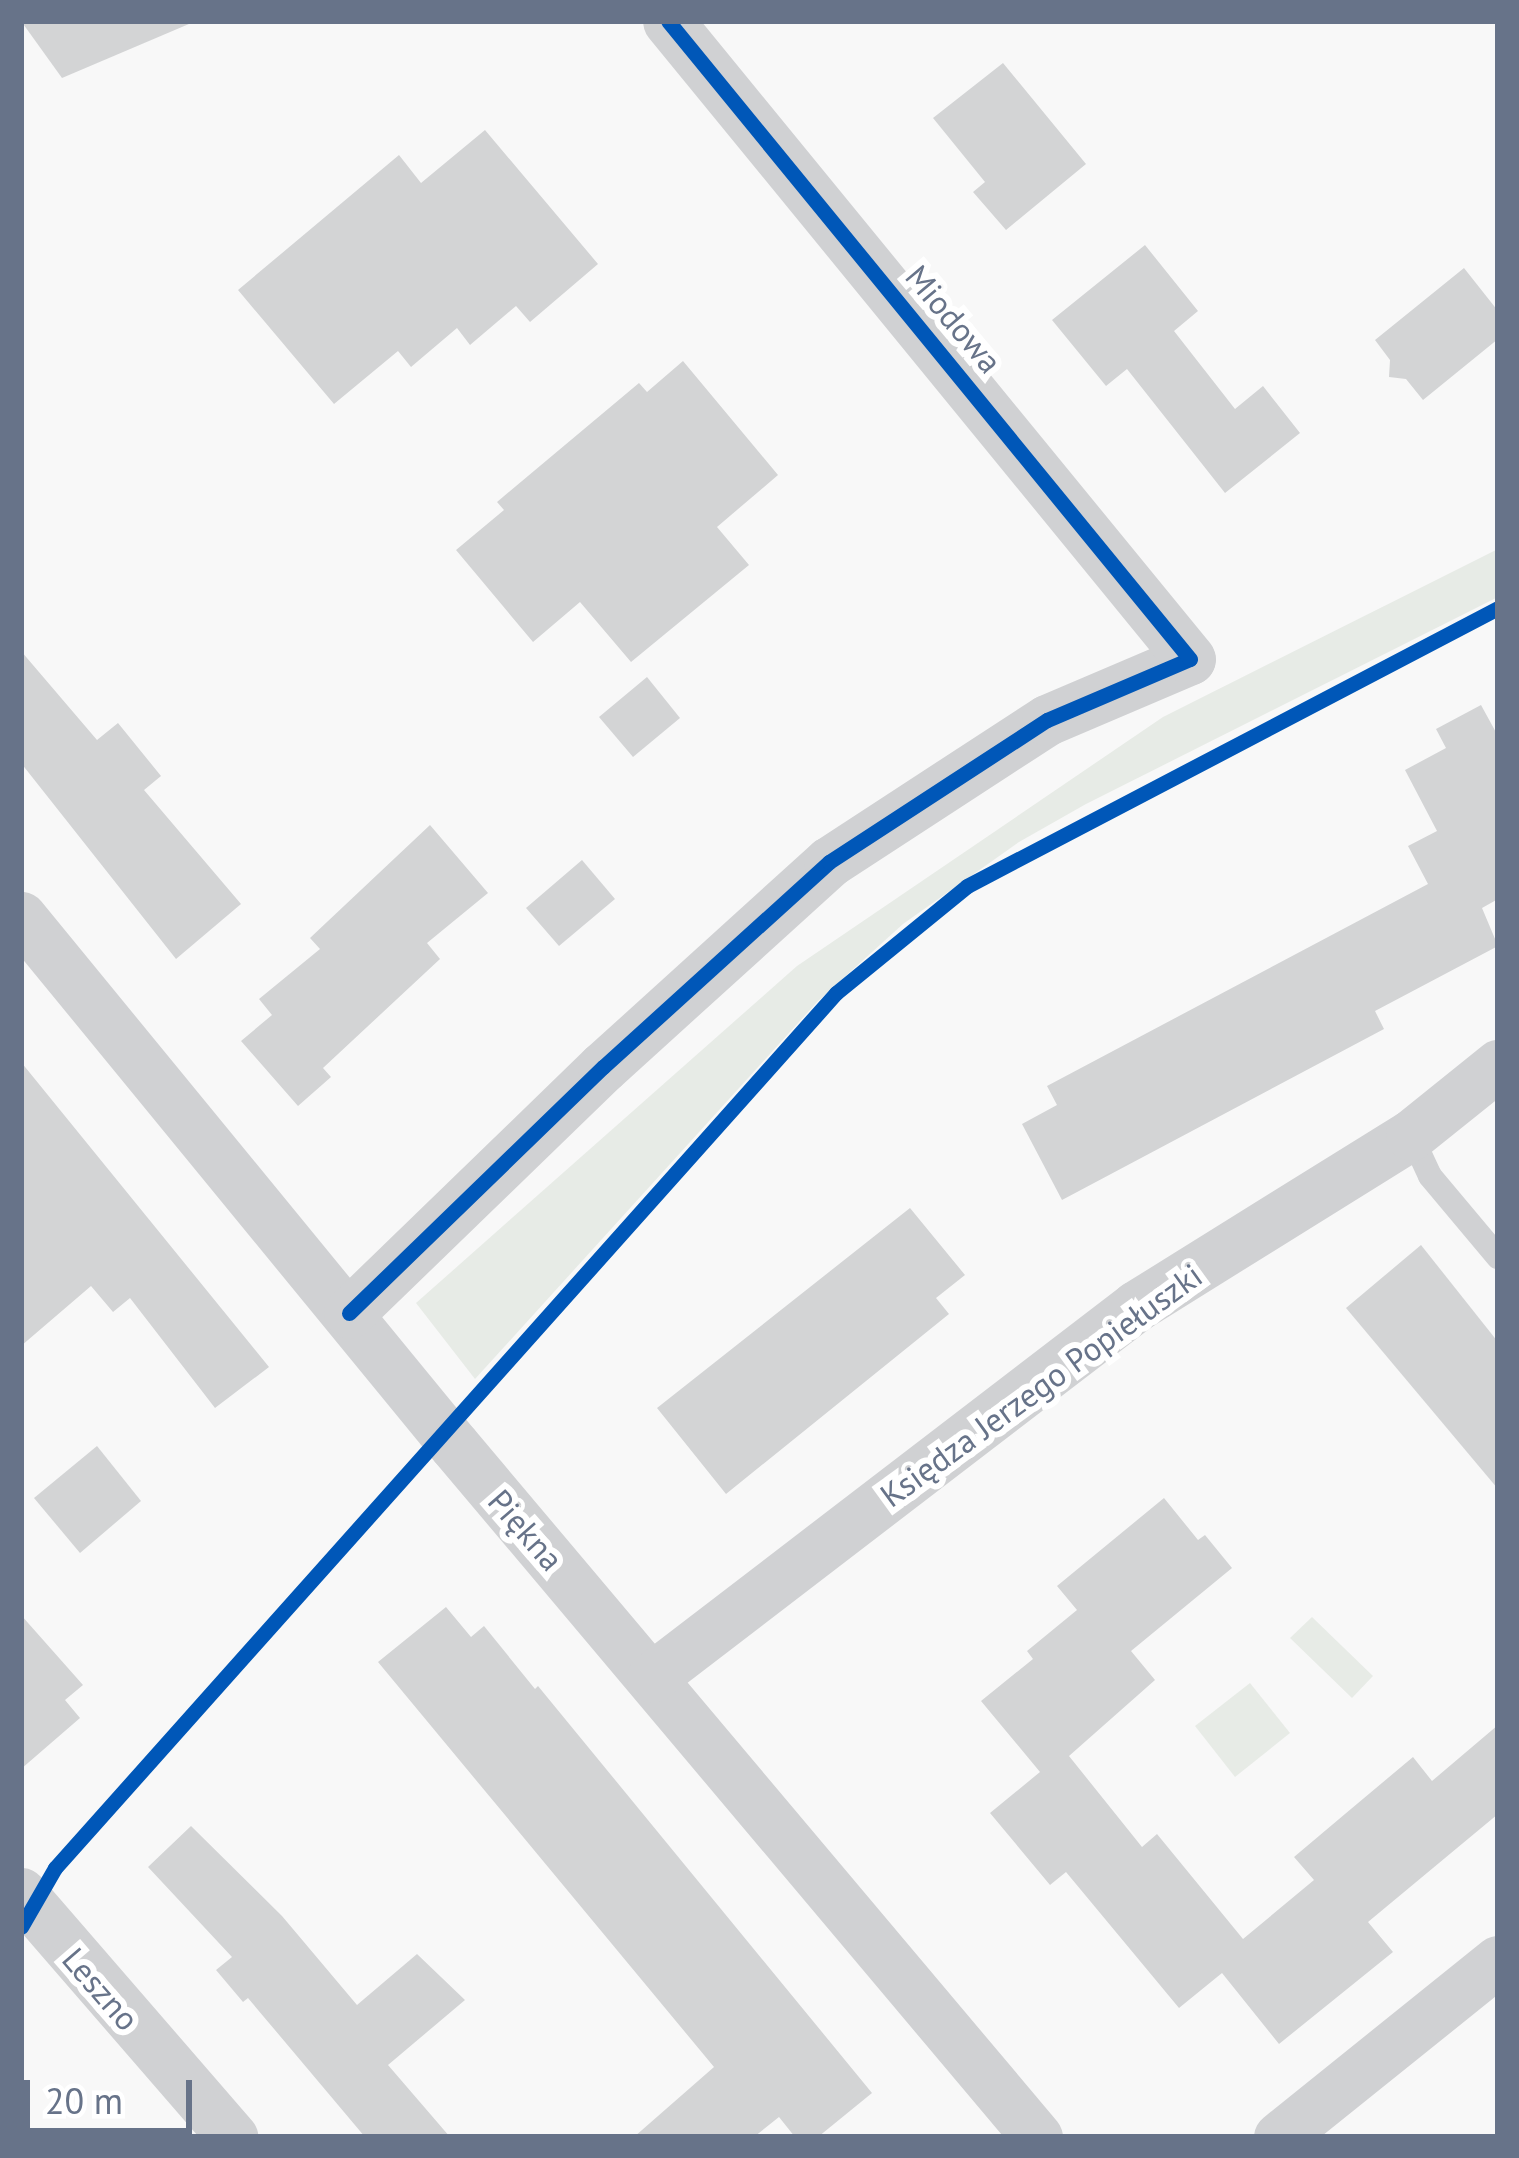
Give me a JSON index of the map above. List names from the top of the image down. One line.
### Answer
{"streets":{"street":["Miodowa","Księdza Jerzego Popiełuszki","Piękna","Leszno"]},"crossings":[["Miodowa","Piękna"],["Księdza Jerzego Popiełuszki","Piękna"]],"scale_bar":"20 m"}
